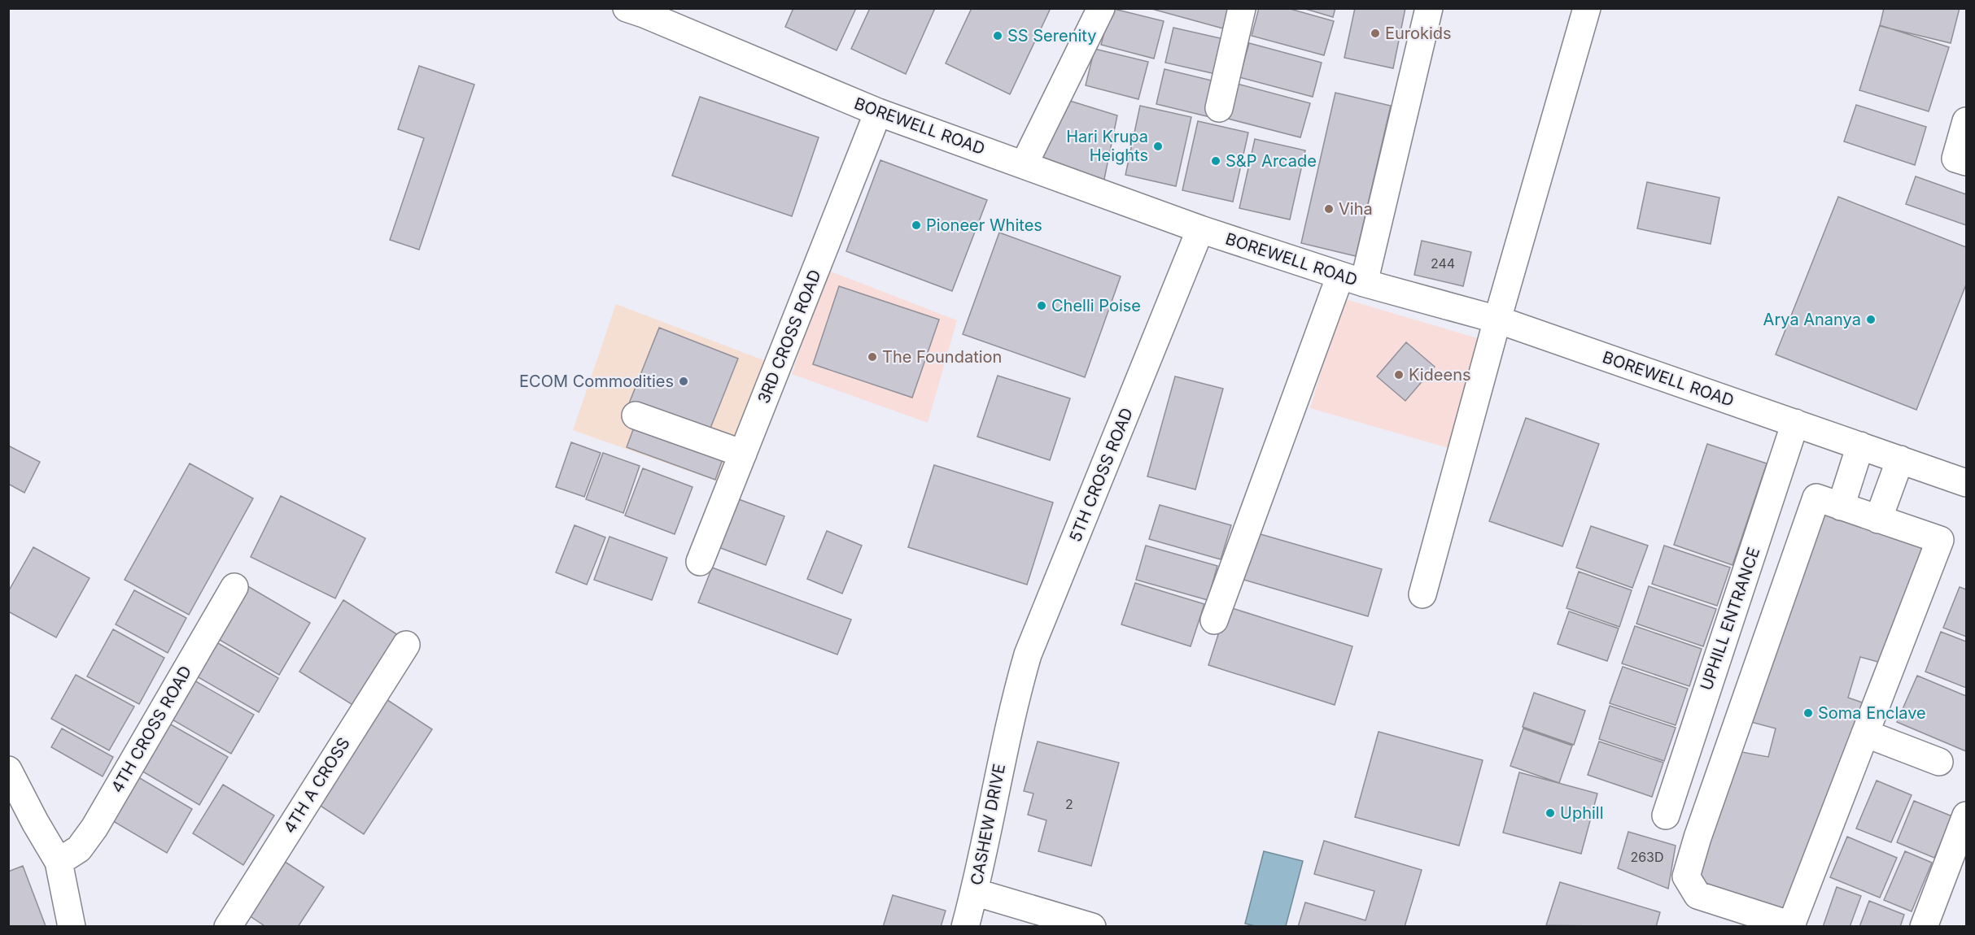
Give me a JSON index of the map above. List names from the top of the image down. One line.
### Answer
{"streets":{"street":["BOREWELL ROAD","3RD CROSS ROAD","5TH CROSS ROAD","UPHILL ENTRANCE","4TH CROSS ROAD","4TH A CROSS","CASHEW DRIVE"]},"crossings":[["BOREWELL ROAD","3RD CROSS ROAD"],["BOREWELL ROAD","5TH CROSS ROAD"],["BOREWELL ROAD","UPHILL ENTRANCE"],["5TH CROSS ROAD","CASHEW DRIVE"]],"places":["Eurokids","SS Serenity","Hari Krupa Heights","S&P Arcade","Viha","Pioneer Whites","Chelli Poise","Arya Ananya","The Foundation","Kideens","ECOM Commodities","Soma Enclave","Uphill"],"house_numbers":["244","2","263D"]}
